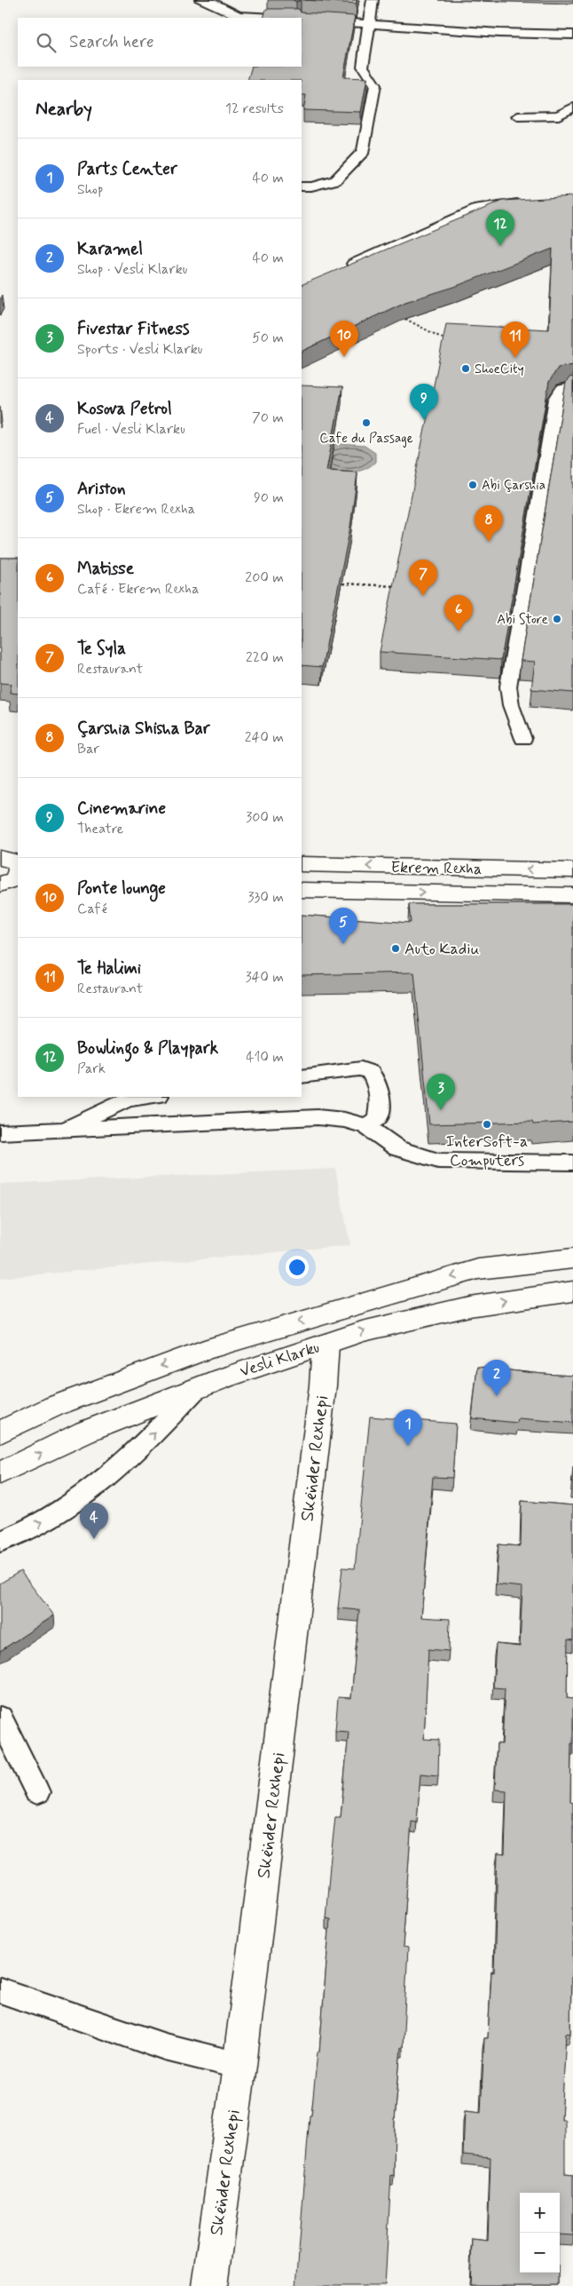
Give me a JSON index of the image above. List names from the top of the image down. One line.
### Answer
{"streets":{"street":["Ekrem Rexha","Vesli Klarku","Skënder Rexhepi"]},"crossings":[["Vesli Klarku","Skënder Rexhepi"]],"places":["ShoeCity","Cafe du Passage","Abi Çarshia","Abi Store","Auto Kadiu","InterSoft-a Computers"],"page":{"search":"Search here","heading":["Nearby","12 results"],"list":[{"mark":"1","name":"Parts Center","note":"Shop","value":"40 m"},{"mark":"2","name":"Karamel","note":"Shop · Vesli Klarku","value":"40 m"},{"mark":"3","name":"Fivestar Fitness","note":"Sports · Vesli Klarku","value":"50 m"},{"mark":"4","name":"Kosova Petrol","note":"Fuel · Vesli Klarku","value":"70 m"},{"mark":"5","name":"Ariston","note":"Shop · Ekrem Rexha","value":"90 m"},{"mark":"6","name":"Matisse","note":"Café · Ekrem Rexha","value":"200 m"},{"mark":"7","name":"Te Syla","note":"Restaurant","value":"220 m"},{"mark":"8","name":"Çarshia Shisha Bar","note":"Bar","value":"240 m"},{"mark":"9","name":"Cinemarine","note":"Theatre","value":"300 m"},{"mark":"10","name":"Ponte lounge","note":"Café","value":"330 m"},{"mark":"11","name":"Te Halimi","note":"Restaurant","value":"340 m"},{"mark":"12","name":"Bowlingo & Playpark","note":"Park","value":"410 m"}],"pins":["12","10","11","9","8","7","6","5","3","2","1","4"],"map_buttons":["+","−"]}}
